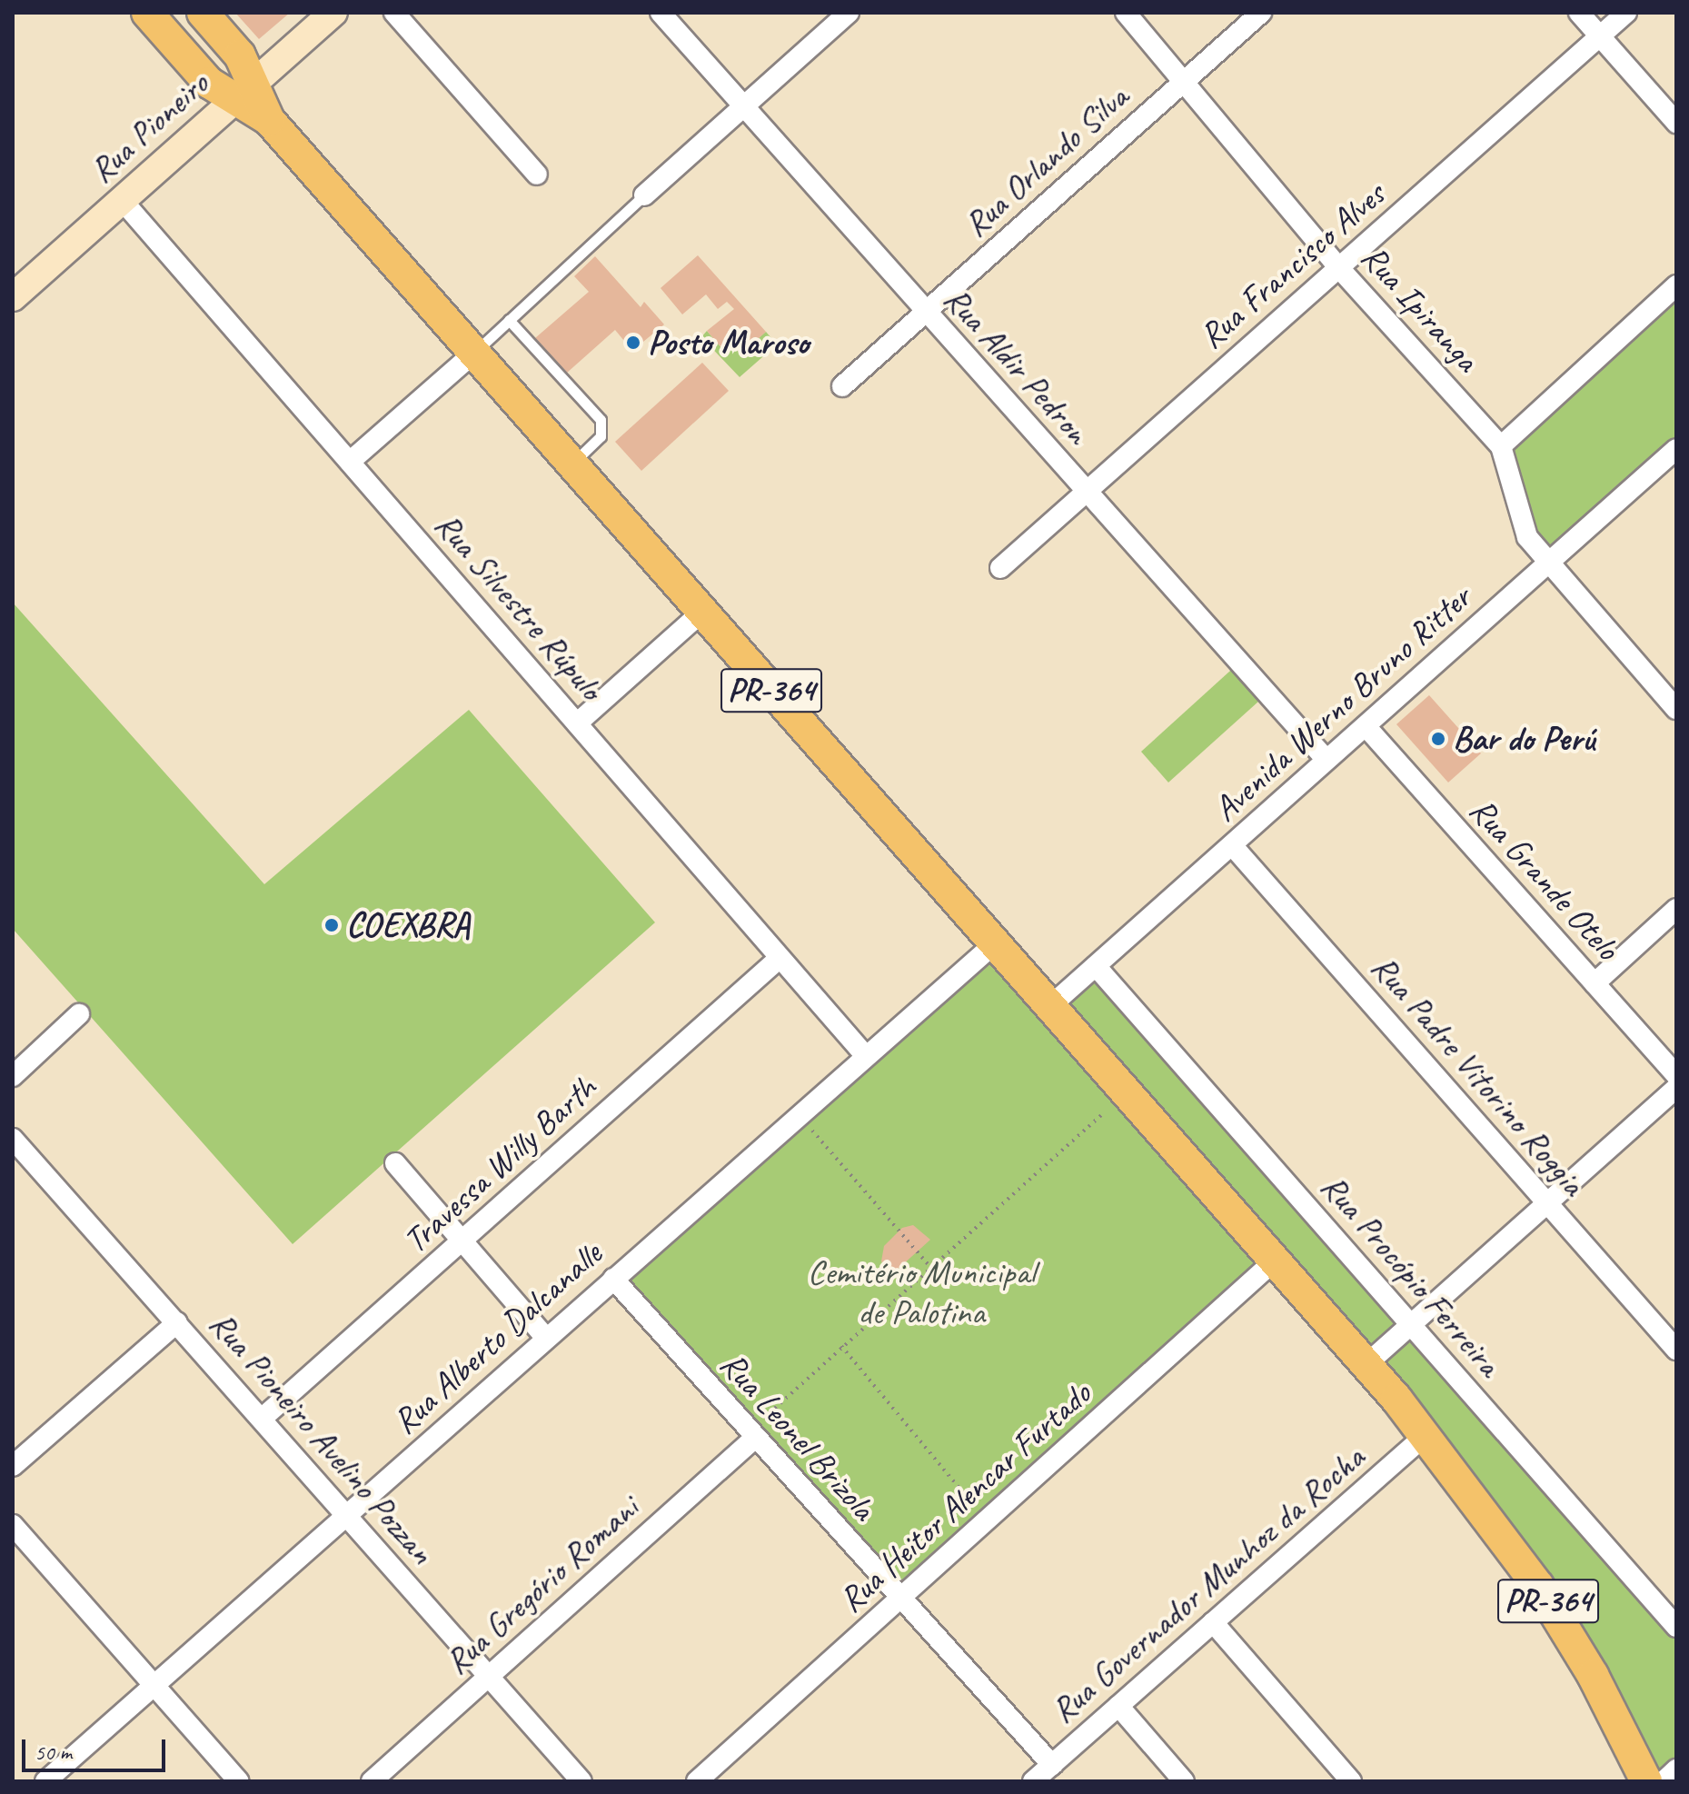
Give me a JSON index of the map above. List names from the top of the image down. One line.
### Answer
{"streets":{"main road":["PR-364"],"street":["Rua Pioneiro","Rua Orlando Silva","Rua Francisco Alves","Rua Ipiranga","Rua Aldir Pedron","Rua Silvestre Rúpulo","Avenida Werno Bruno Ritter","Rua Grande Otelo","Rua Padre Vitorino Roggia","Travessa Willy Barth","Rua Procópio Ferreira","Rua Alberto Dalcanalle","Rua Leonel Brizola","Rua Pioneiro Avelino Pozzan","Rua Heitor Alencar Furtado","Rua Governador Munhoz da Rocha","Rua Gregório Romani"]},"crossings":[["Rua Pioneiro","Rua Silvestre Rúpulo"],["Rua Pioneiro","PR-364"],["Rua Orlando Silva","Rua Ipiranga"],["Rua Orlando Silva","Rua Aldir Pedron"],["Rua Francisco Alves","Rua Ipiranga"],["Rua Francisco Alves","Rua Aldir Pedron"],["Rua Ipiranga","Avenida Werno Bruno Ritter"],["Rua Aldir Pedron","Avenida Werno Bruno Ritter"],["Rua Silvestre Rúpulo","Travessa Willy Barth"],["Rua Silvestre Rúpulo","Rua Alberto Dalcanalle"],["PR-364","Avenida Werno Bruno Ritter"],["PR-364","Rua Alberto Dalcanalle"],["PR-364","Rua Heitor Alencar Furtado"],["PR-364","Rua Governador Munhoz da Rocha"],["Avenida Werno Bruno Ritter","Rua Grande Otelo"],["Avenida Werno Bruno Ritter","Rua Padre Vitorino Roggia"],["Avenida Werno Bruno Ritter","Rua Procópio Ferreira"],["Travessa Willy Barth","Rua Pioneiro Avelino Pozzan"],["Rua Alberto Dalcanalle","Rua Leonel Brizola"],["Rua Alberto Dalcanalle","Rua Pioneiro Avelino Pozzan"],["Rua Leonel Brizola","Rua Heitor Alencar Furtado"],["Rua Leonel Brizola","Rua Governador Munhoz da Rocha"],["Rua Leonel Brizola","Rua Gregório Romani"],["Rua Pioneiro Avelino Pozzan","Rua Gregório Romani"]],"parks":["Cemitério Municipal de Palotina"],"places":["Posto Maroso","Bar do Perú","COEXBRA"],"scale_bar":"50 m"}
